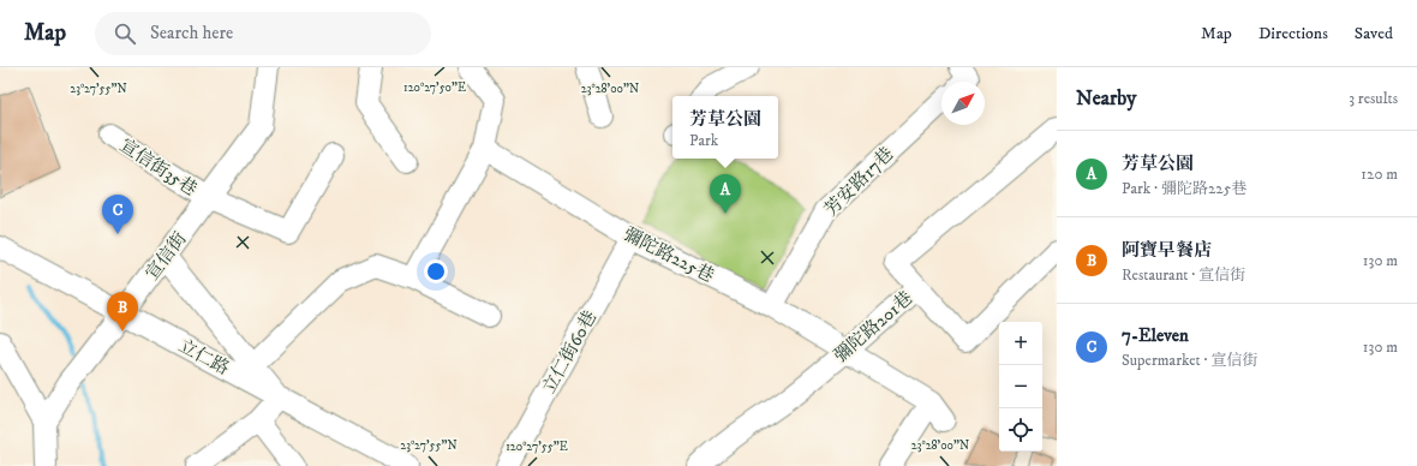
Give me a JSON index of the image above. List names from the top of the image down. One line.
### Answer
{"streets":{"street":["宣信街35巷","芳安路17巷","彌陀路225巷","宣信街","彌陀路201巷","立仁街60巷","立仁路"]},"crossings":[["宣信街35巷","宣信街"],["芳安路17巷","彌陀路225巷"],["彌陀路225巷","彌陀路201巷"],["彌陀路225巷","立仁街60巷"],["宣信街","立仁路"]],"north":"top right","page":{"header":"Map","search":"Search here","nav":["Map","Directions","Saved"],"heading":["Nearby","3 results"],"popup":["芳草公園","Park"],"list":[{"mark":"A","name":"芳草公園","note":"Park · 彌陀路225巷","value":"120 m"},{"mark":"B","name":"阿寶早餐店","note":"Restaurant · 宣信街","value":"130 m"},{"mark":"C","name":"7-Eleven","note":"Supermarket · 宣信街","value":"130 m"}],"pins":["A","C","B"],"map_buttons":["+","−"]},"coordinates":["120°27'50\"E","23°27'55\"N","23°28'00\"N","120°27'55\"E"]}
